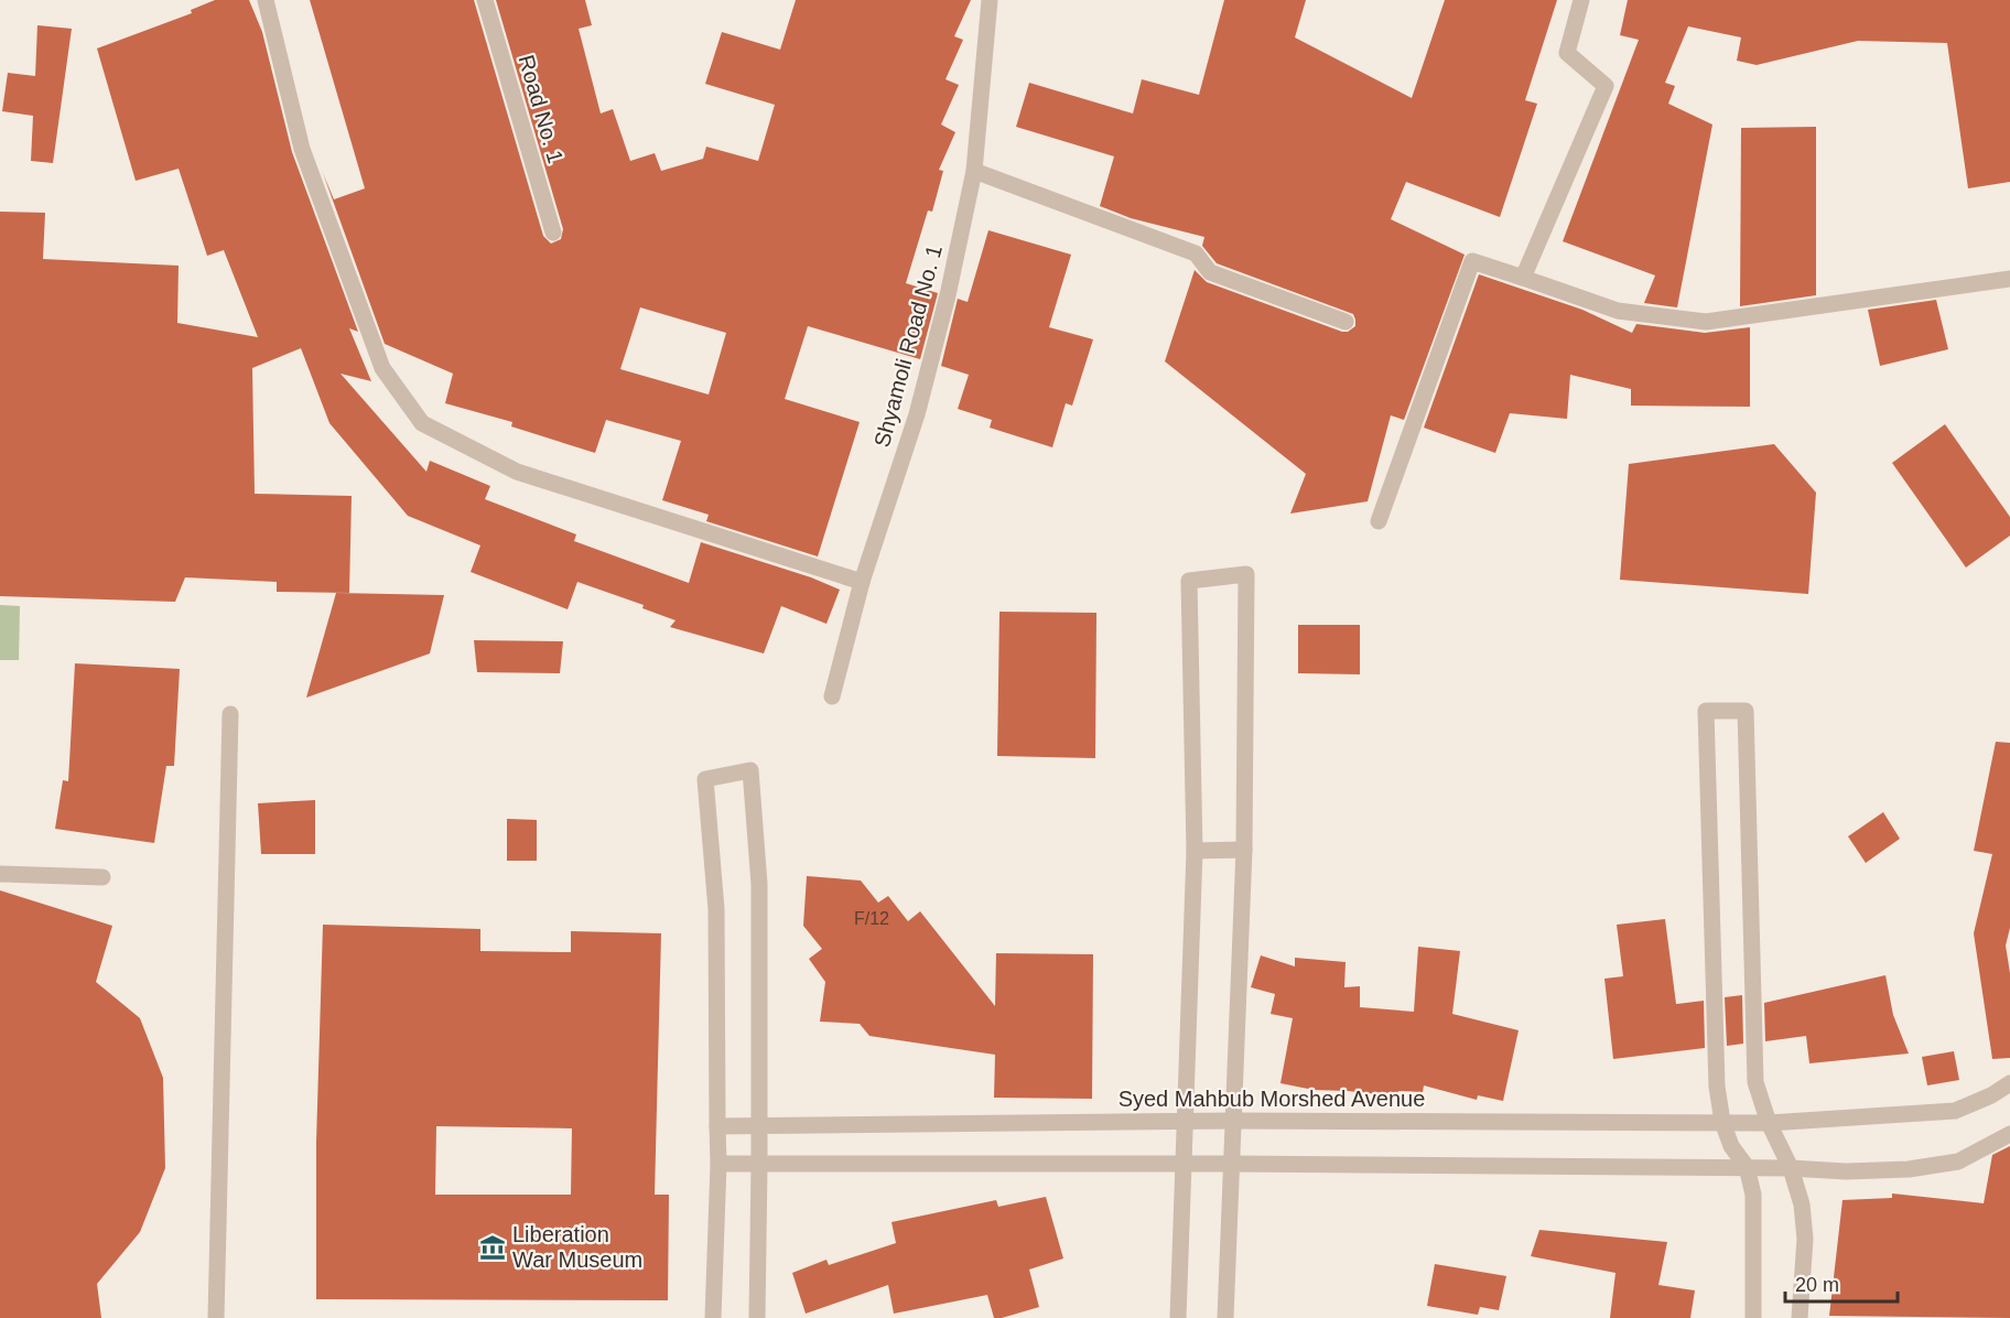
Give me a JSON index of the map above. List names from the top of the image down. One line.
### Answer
{"streets":{"street":["Road No. 1","Shyamoli Road No. 1","Syed Mahbub Morshed Avenue"]},"places":{"museum":["Liberation War Museum"]},"house_numbers":["F/12"],"scale_bar":"20 m"}
